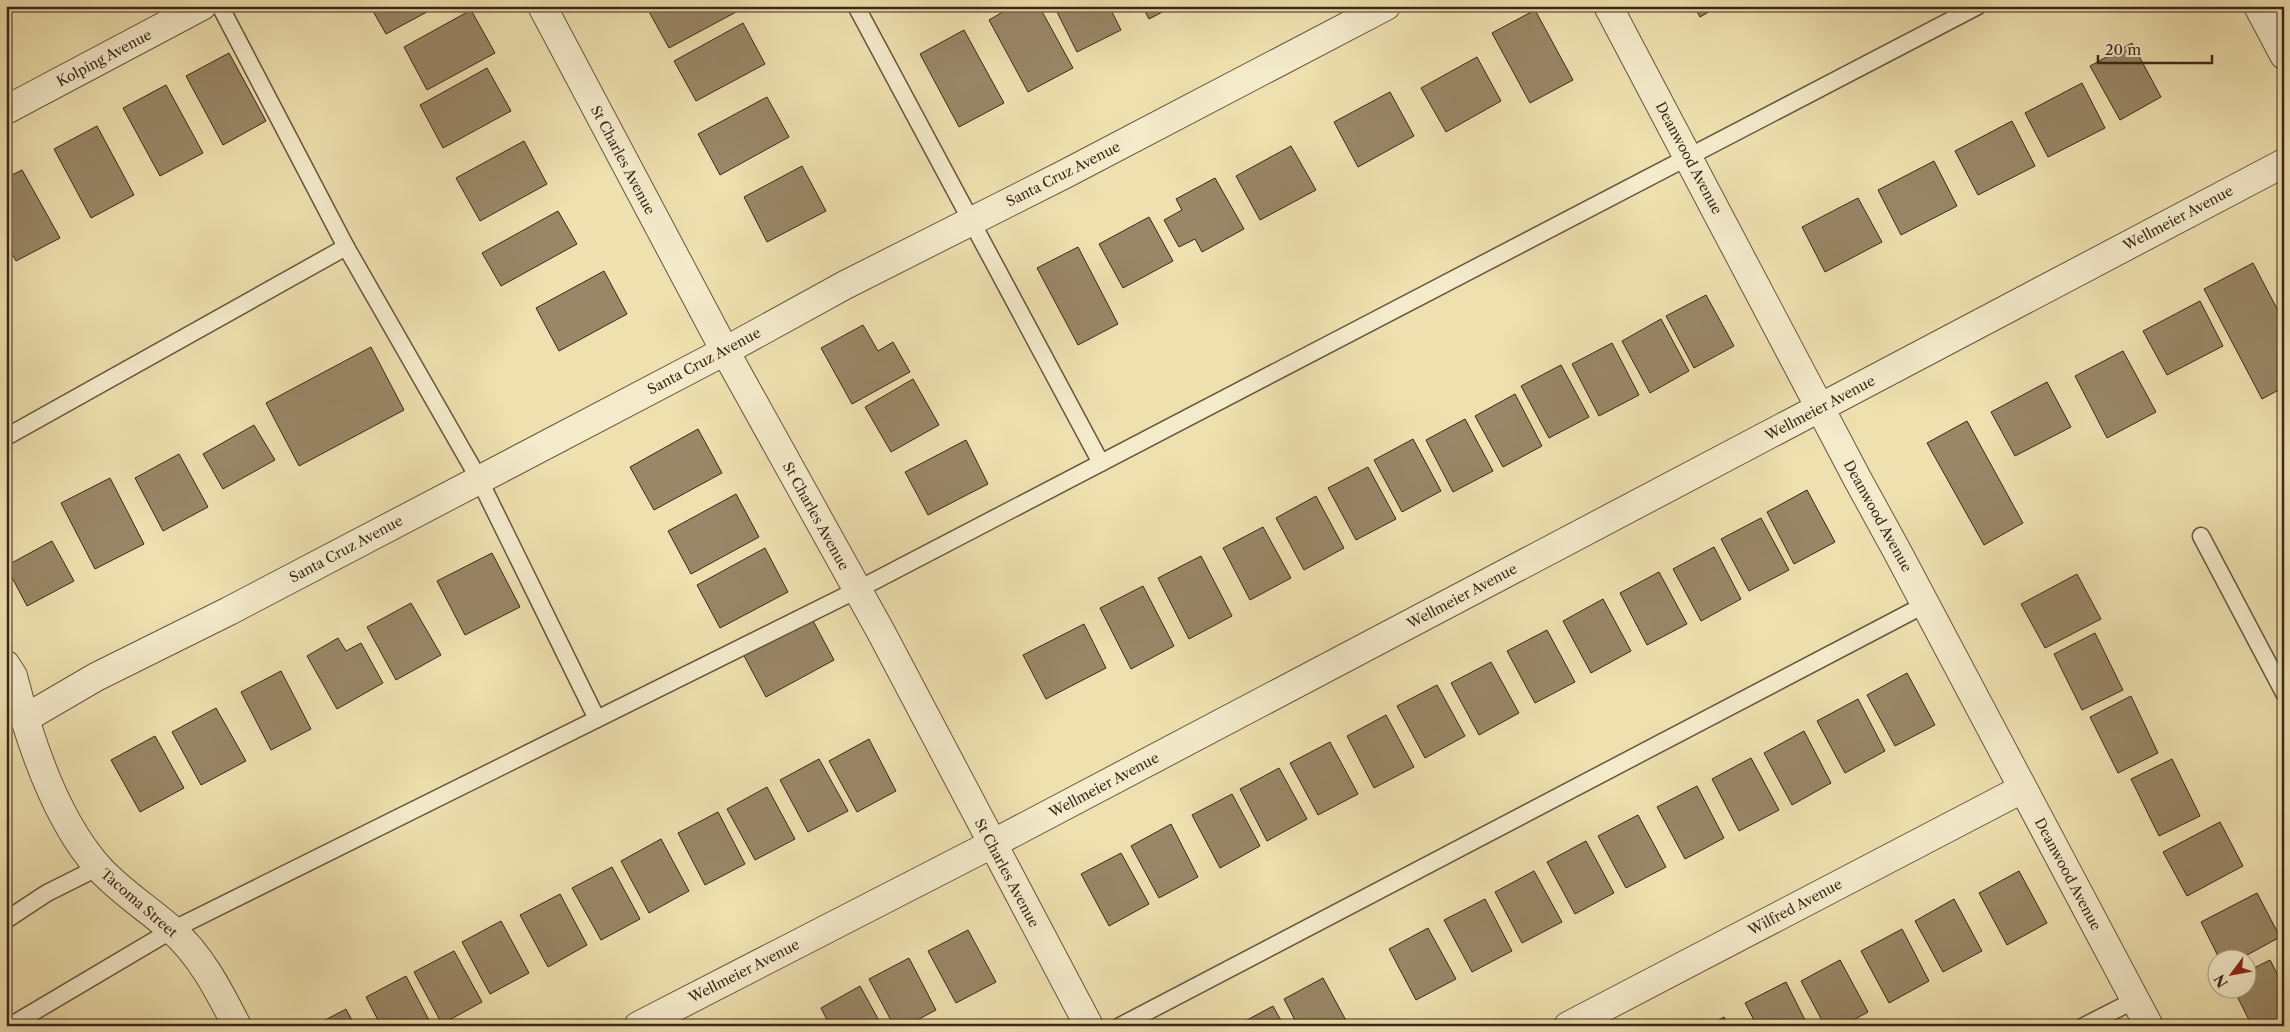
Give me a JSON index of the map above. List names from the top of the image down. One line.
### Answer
{"streets":{"street":["Kolping Avenue","Deanwood Avenue","St Charles Avenue","Santa Cruz Avenue","Wellmeier Avenue","Tacoma Street","Wilfred Avenue"]},"crossings":[["Deanwood Avenue","Wellmeier Avenue"],["Deanwood Avenue","Wilfred Avenue"],["St Charles Avenue","Santa Cruz Avenue"],["St Charles Avenue","Wellmeier Avenue"],["Santa Cruz Avenue","Tacoma Street"]],"scale_bar":"20 m","north":"bottom left"}
